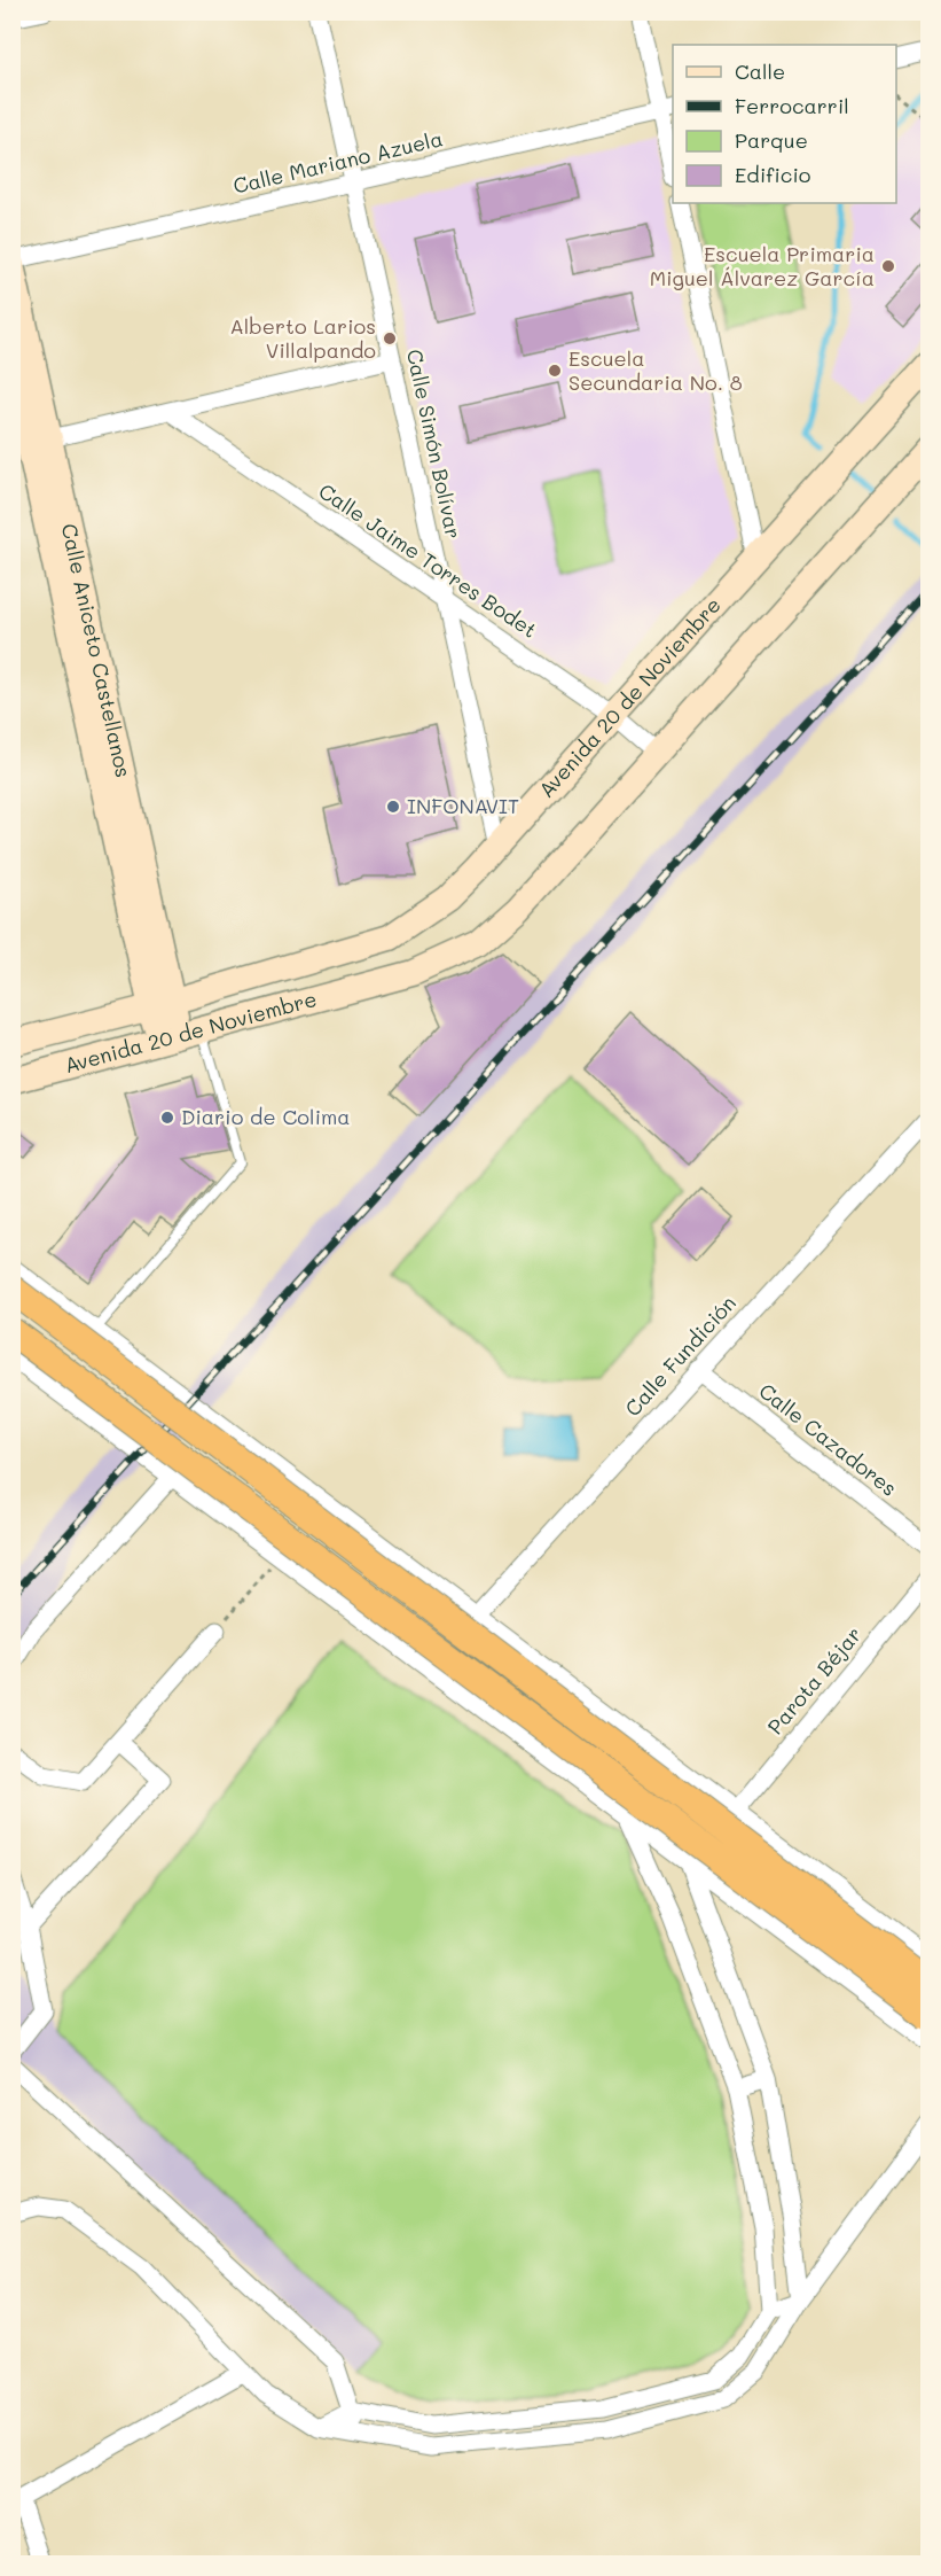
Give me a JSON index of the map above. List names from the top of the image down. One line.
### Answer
{"streets":{"main road":["Calle Aniceto Castellanos","Avenida 20 de Noviembre"],"street":["Calle Mariano Azuela","Calle Simón Bolívar","Calle Jaime Torres Bodet","Calle Fundición","Calle Cazadores","Parota Béjar"]},"crossings":[["Calle Mariano Azuela","Calle Simón Bolívar"],["Calle Mariano Azuela","Calle Aniceto Castellanos"],["Calle Simón Bolívar","Calle Jaime Torres Bodet"],["Calle Simón Bolívar","Avenida 20 de Noviembre"],["Calle Jaime Torres Bodet","Avenida 20 de Noviembre"],["Calle Aniceto Castellanos","Avenida 20 de Noviembre"],["Calle Fundición","Calle Cazadores"]],"places":["Escuela Primaria Miguel Álvarez García","Alberto Larios Villalpando","Escuela Secundaria No. 8","INFONAVIT","Diario de Colima"],"legend":["Calle","Ferrocarril","Parque","Edificio"]}
